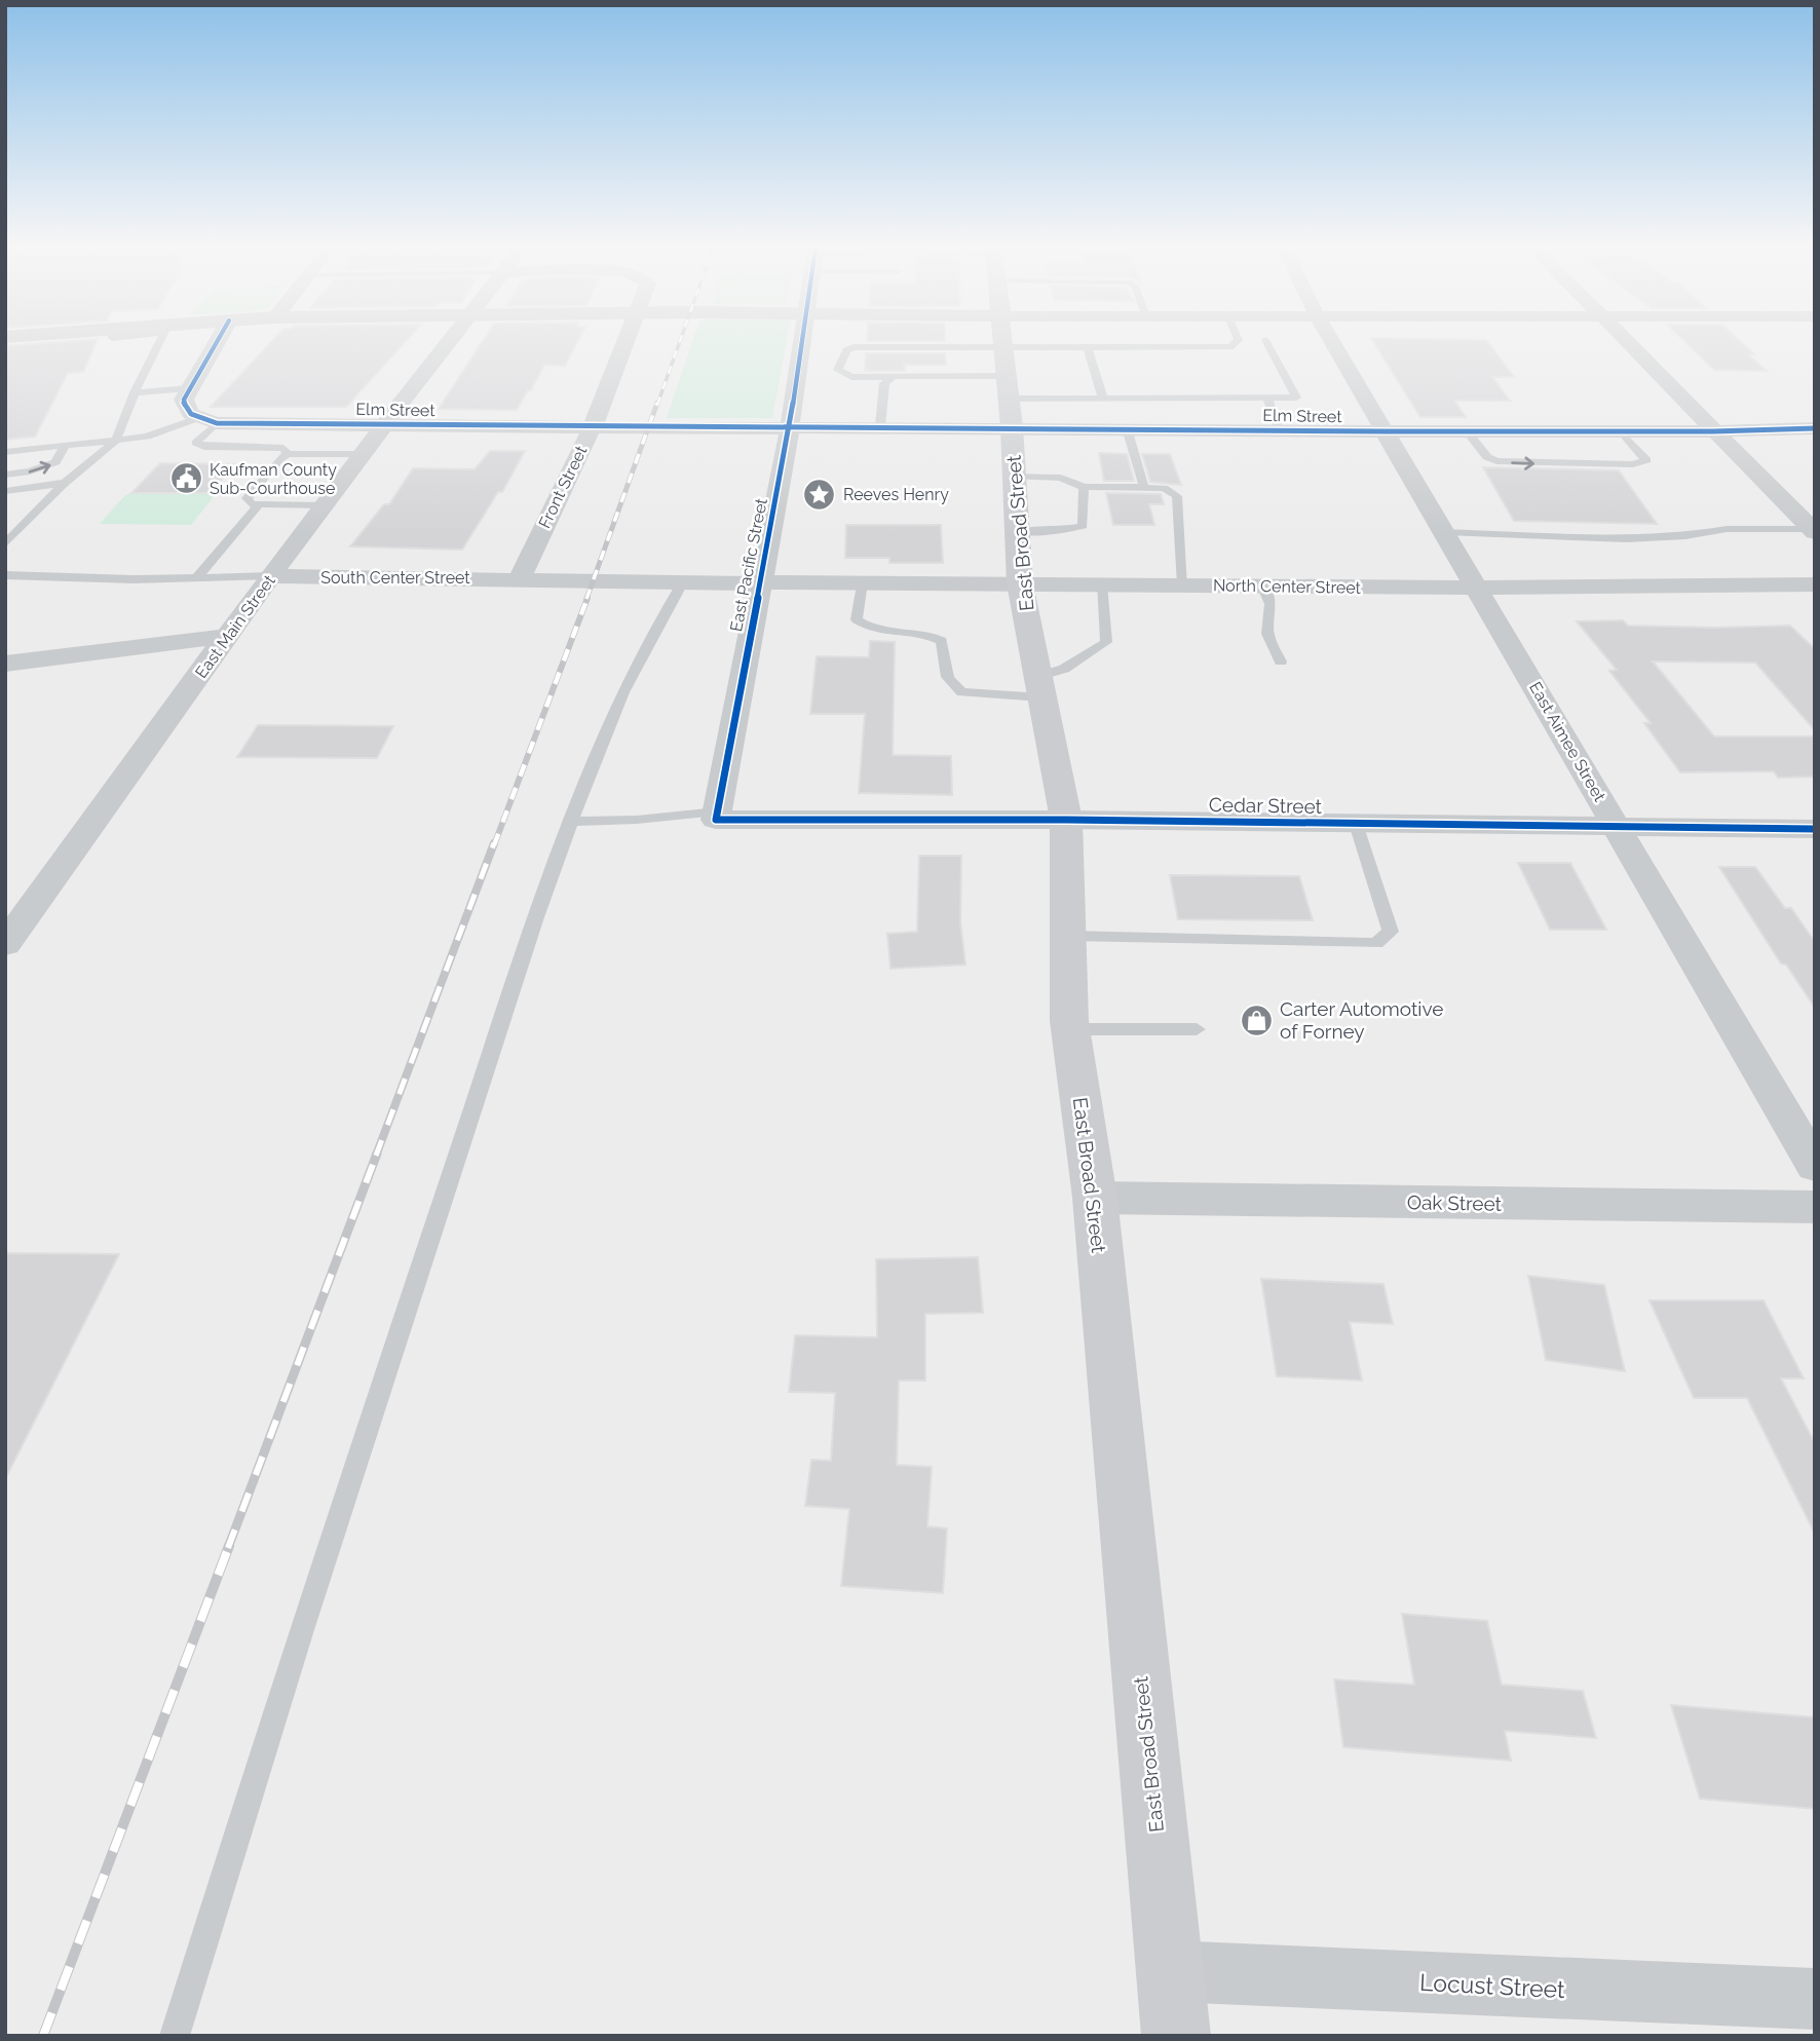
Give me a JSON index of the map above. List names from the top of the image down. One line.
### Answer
{"streets":{"main road":["East Broad Street"],"street":["Elm Street","Front Street","East Pacific Street","South Center Street","North Center Street","East Main Street","East Aimee Street","Cedar Street","Oak Street","Locust Street"]},"crossings":[["Elm Street","Front Street"],["Elm Street","East Broad Street"],["Elm Street","East Pacific Street"],["Elm Street","East Main Street"],["Elm Street","East Aimee Street"],["Front Street","South Center Street"],["East Broad Street","North Center Street"],["East Broad Street","Cedar Street"],["East Broad Street","Oak Street"],["East Broad Street","Locust Street"],["East Pacific Street","North Center Street"],["East Pacific Street","Cedar Street"],["South Center Street","North Center Street"],["South Center Street","East Main Street"],["North Center Street","East Aimee Street"],["East Aimee Street","Cedar Street"]],"places":{"public building":["Kaufman County Sub-Courthouse"],"place":["Reeves Henry"],"shop":["Carter Automotive of Forney"]}}
